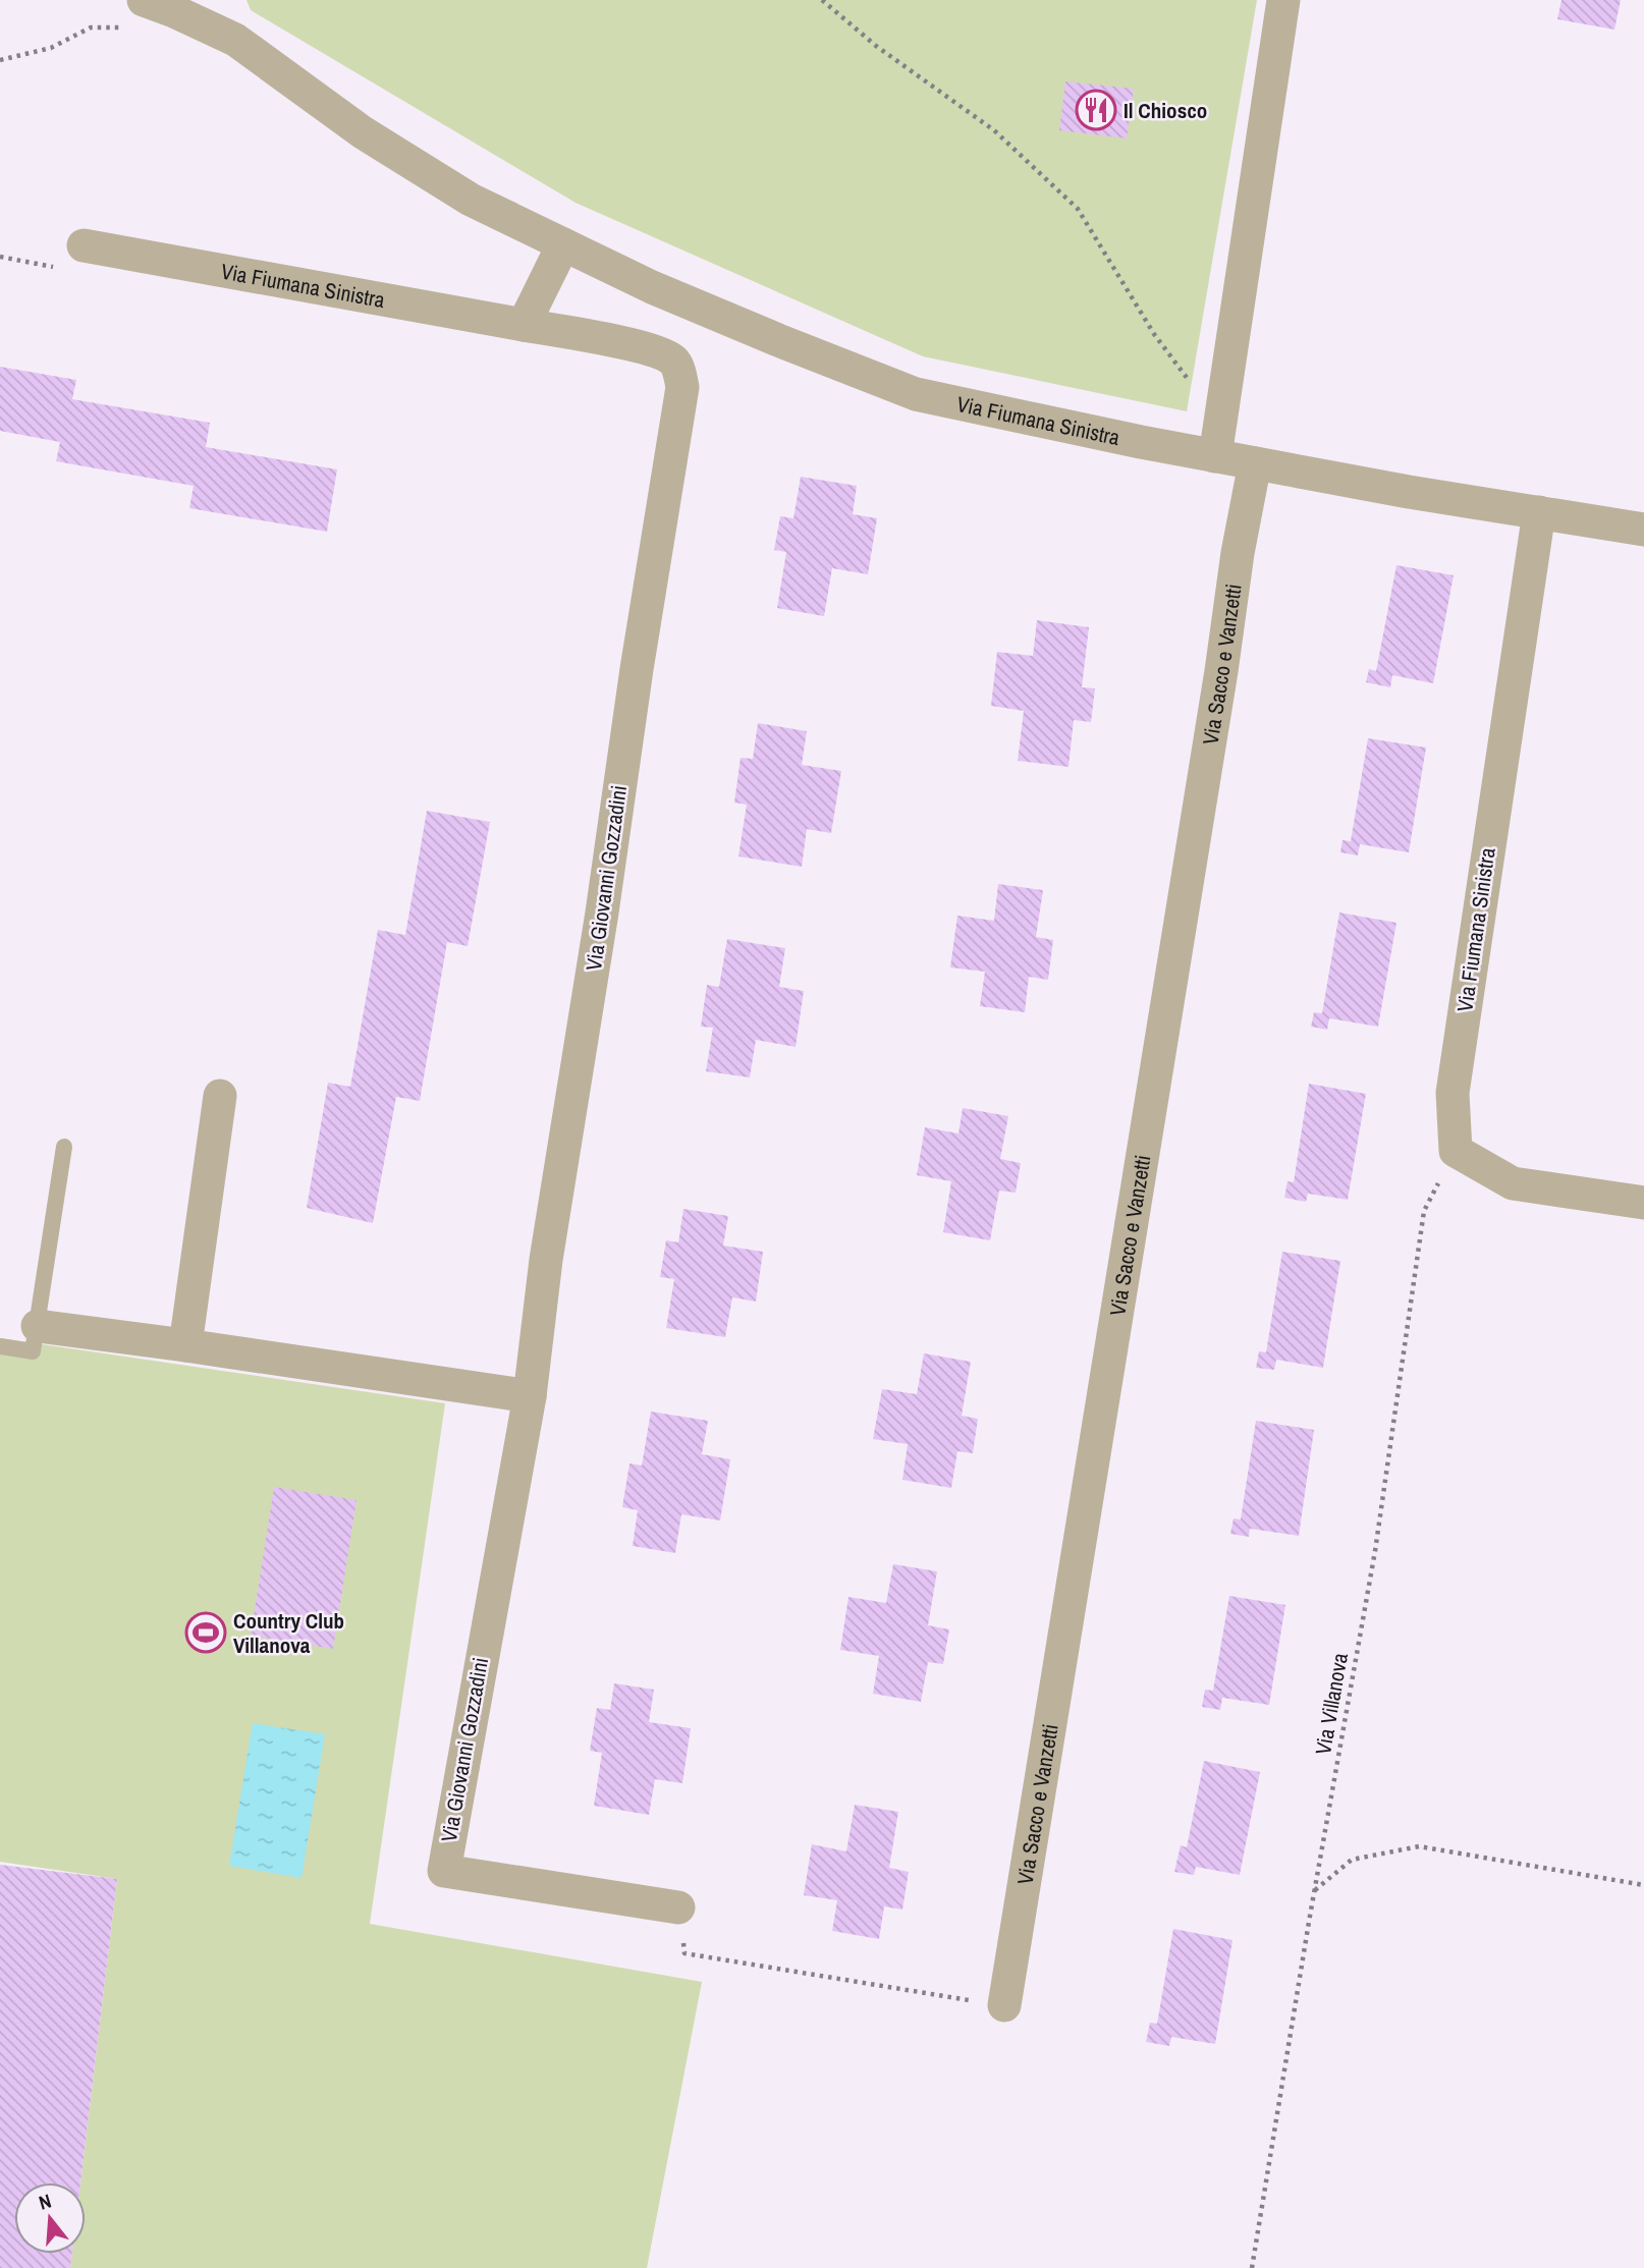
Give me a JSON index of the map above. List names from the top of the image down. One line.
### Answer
{"streets":{"street":["Via Fiumana Sinistra","Via Sacco e Vanzetti","Via Giovanni Gozzadini"],"path":["Via Villanova"]},"crossings":[["Via Fiumana Sinistra","Via Sacco e Vanzetti"],["Via Fiumana Sinistra","Via Giovanni Gozzadini"],["Via Fiumana Sinistra","Via Villanova"]],"places":{"restaurant":["Il Chiosco"],"sports":["Country Club Villanova"]},"north":"top"}
